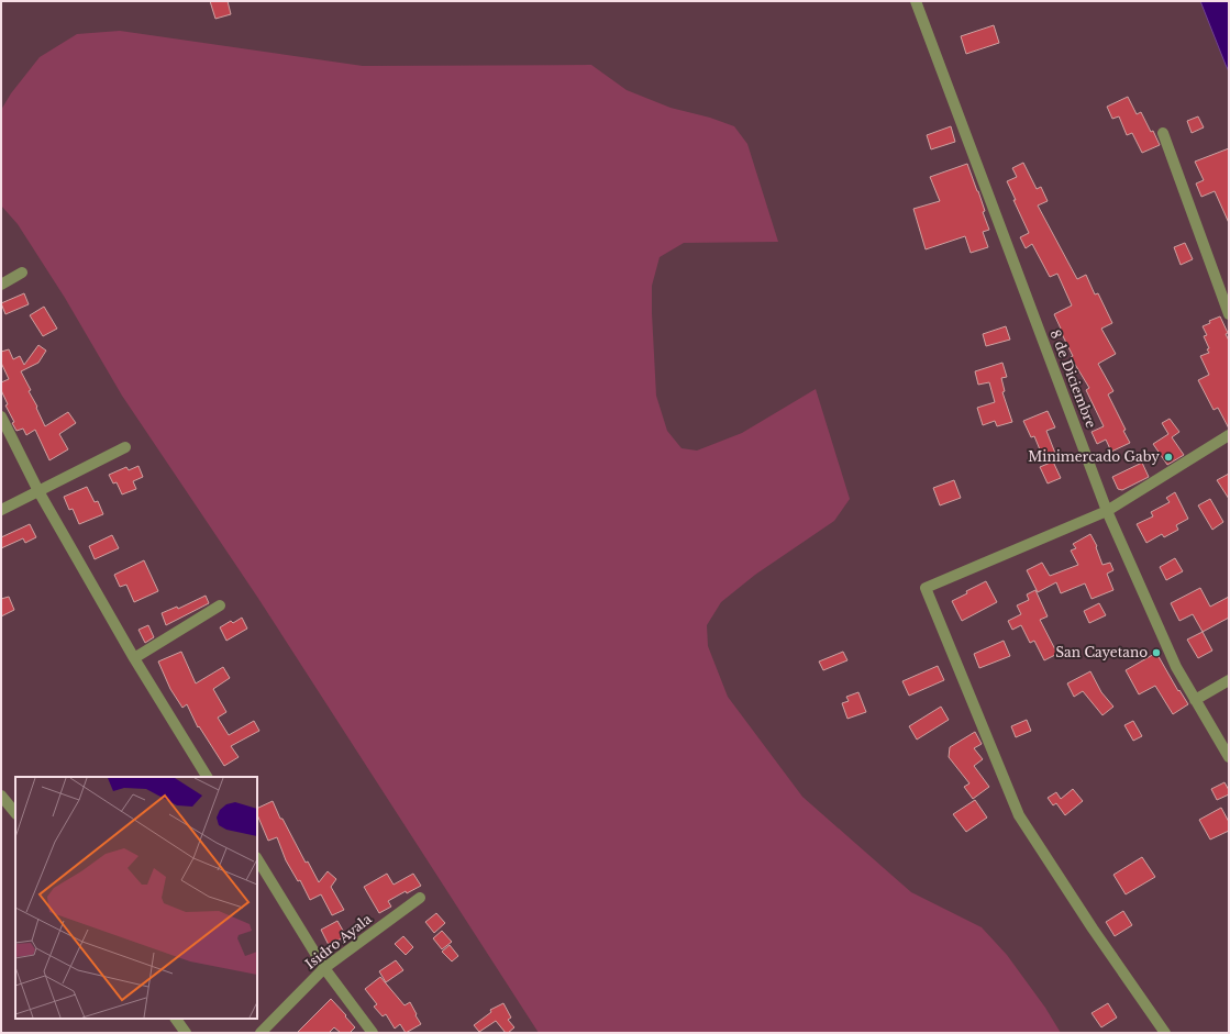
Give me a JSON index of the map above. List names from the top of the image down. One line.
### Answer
{"streets":{"street":["8 de Diciembre","Isidro Ayala"]},"places":["Minimercado Gaby","San Cayetano"]}
